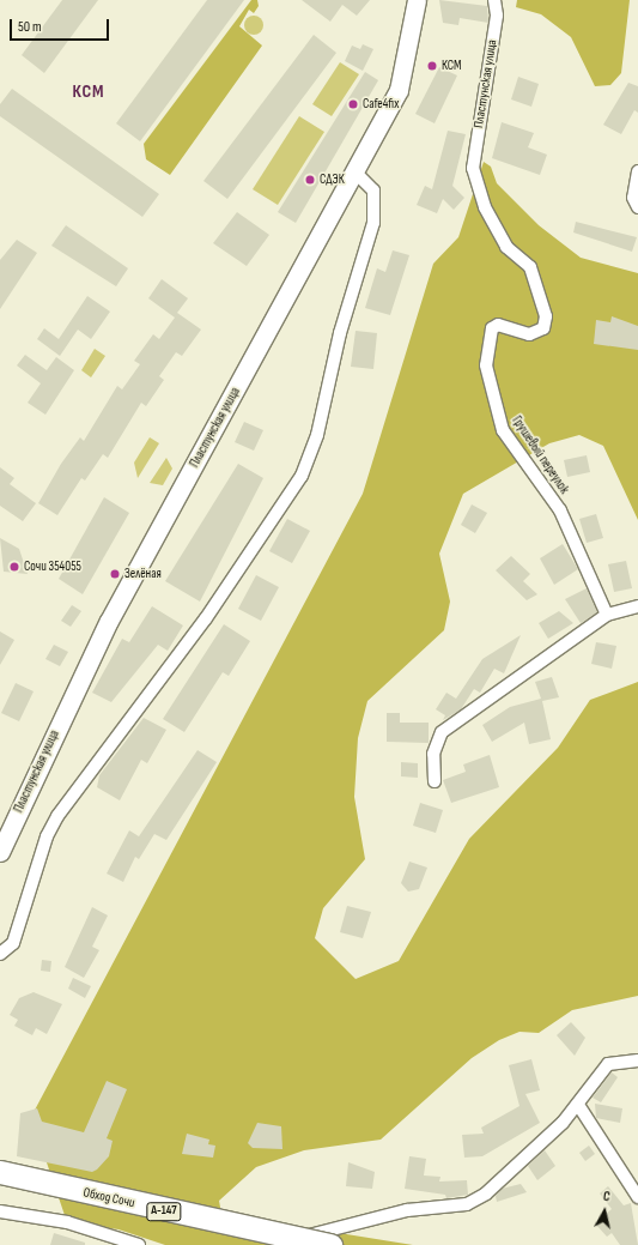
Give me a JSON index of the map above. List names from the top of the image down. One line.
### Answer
{"streets":{"highway":["Обход Сочи","А-147"],"main road":["Пластунская улица"],"street":["Грушевый переулок"]},"crossings":[["Пластунская улица","Грушевый переулок"]],"districts":["КСМ"],"places":["КСМ","Cafe4fix","СДЭК","Сочи 354055","Зелёная"],"scale_bar":"50 m","north":"top"}
